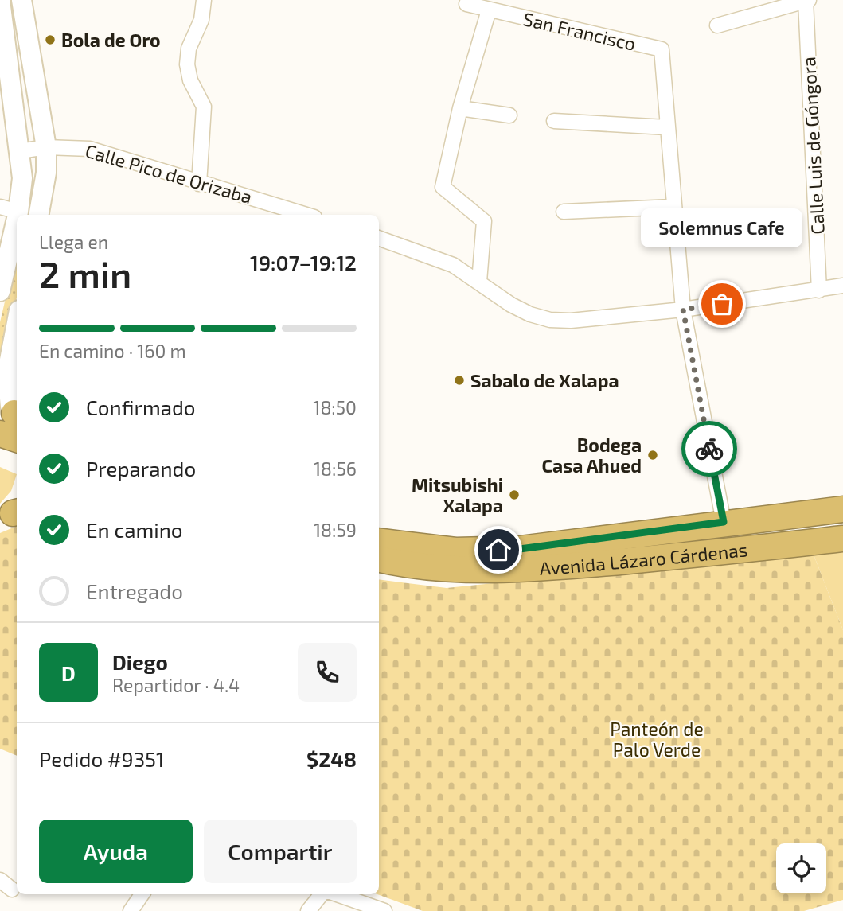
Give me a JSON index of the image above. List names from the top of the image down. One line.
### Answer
{"streets":{"highway":["Avenida Lázaro Cárdenas"],"street":["San Francisco","Calle Luis de Góngora","Calle Pico de Orizaba"]},"parks":["Panteón de Palo Verde"],"places":["Bola de Oro","Solemnus Cafe","Sabalo de Xalapa","Bodega Casa Ahued","Mitsubishi Xalapa"],"page":{"bubble":"Solemnus Cafe","heading":["2 min","Llega en","19:07–19:12"],"panel":["Diego","Repartidor · 4.4","Pedido #9351","$248"],"bar":"En camino · 160 m","list":[["Confirmado","18:50"],["Preparando","18:56"],["En camino","18:59"],"Entregado"],"round":"D","buttons":["Ayuda","Compartir"]}}
